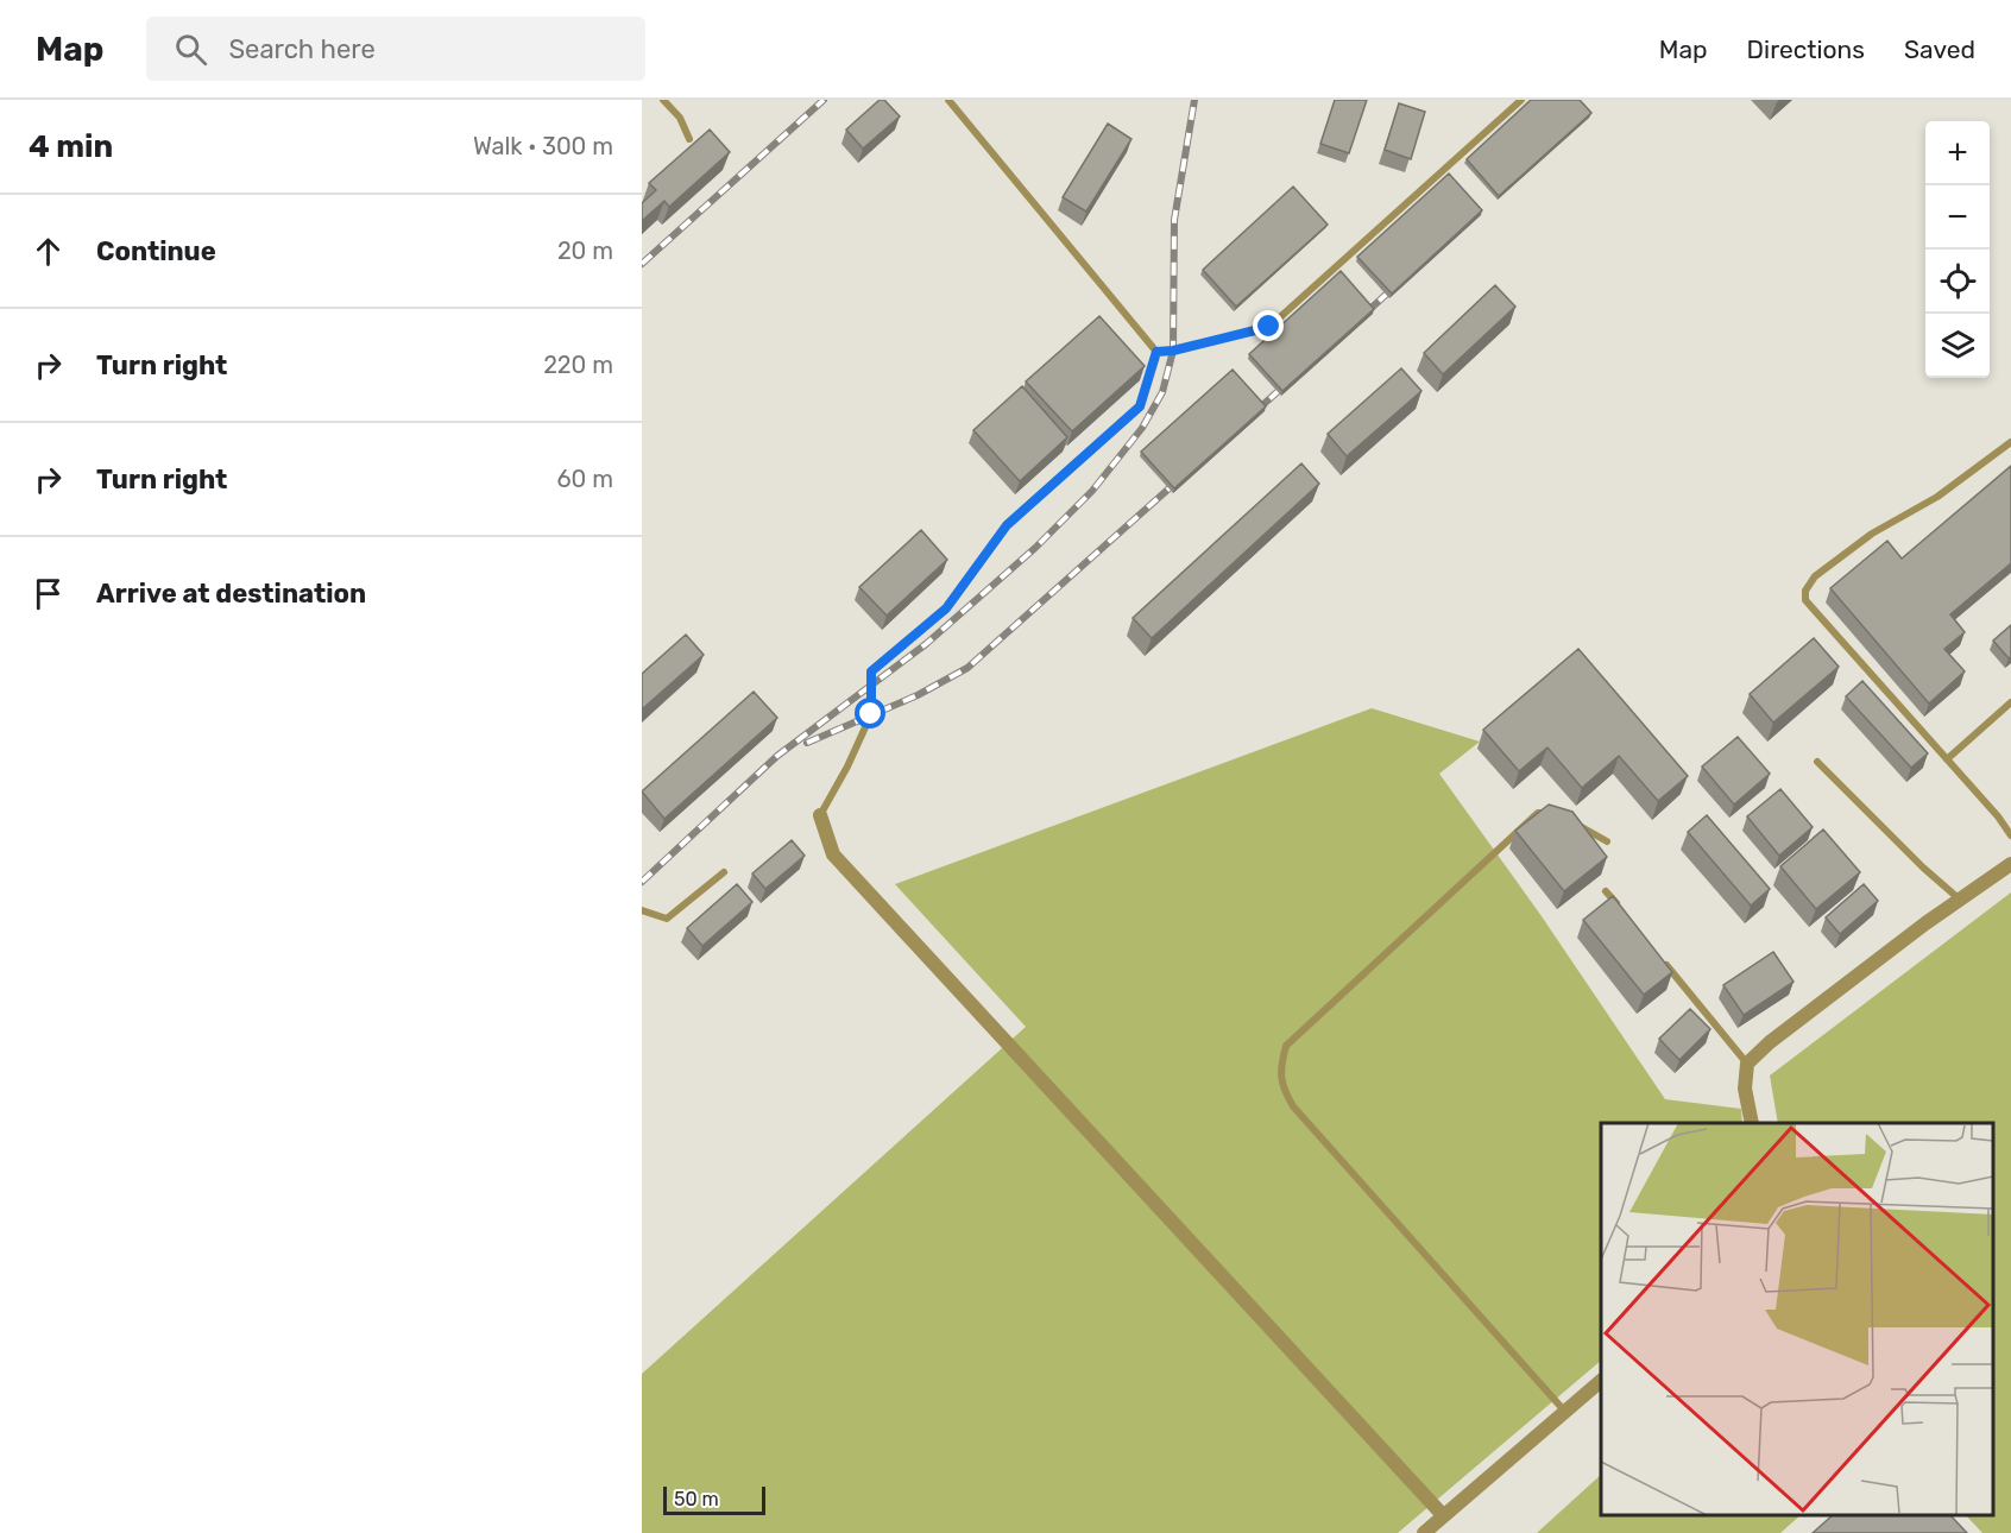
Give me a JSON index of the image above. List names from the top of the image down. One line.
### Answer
{"scale_bar":"50 m","page":{"header":"Map","search":"Search here","nav":["Map","Directions","Saved"],"heading":["4 min","Walk · 300 m"],"map_buttons":["+","−"],"list":[["Continue","20 m"],["Turn right","220 m"],["Turn right","60 m"],"Arrive at destination"],"scale":"50 m"}}
